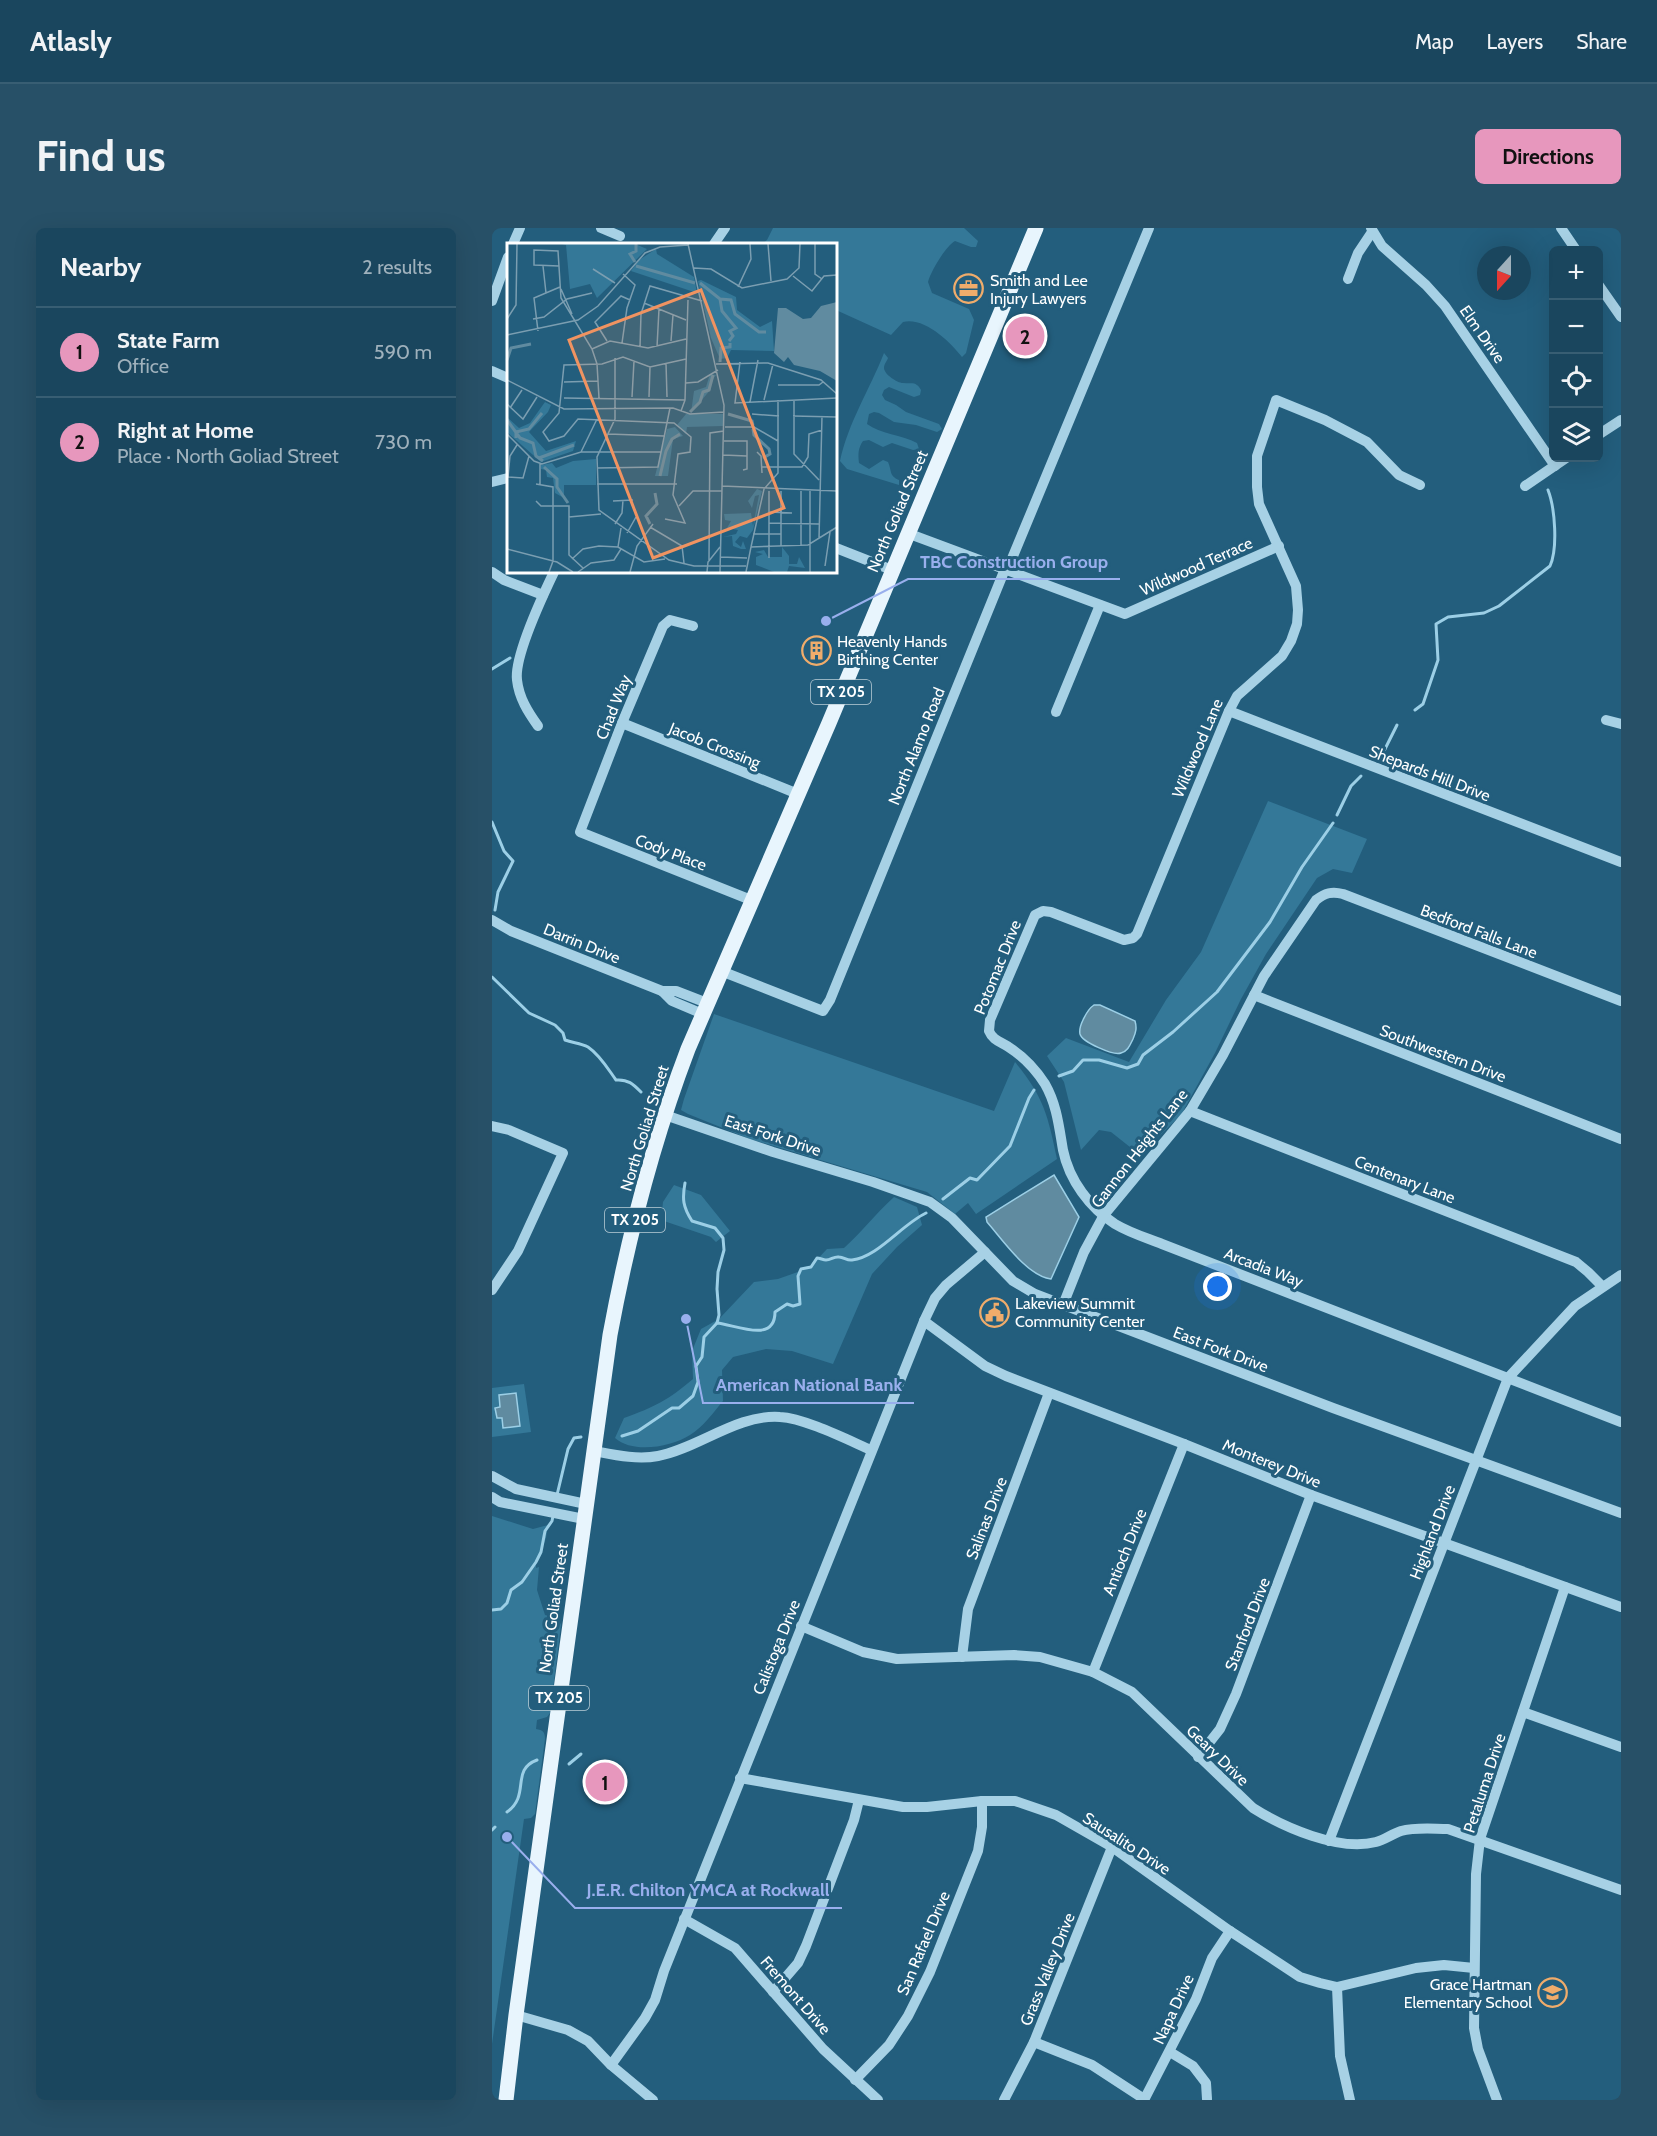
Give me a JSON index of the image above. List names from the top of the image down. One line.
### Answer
{"streets":{"main road":["North Goliad Street","TX 205"],"street":["Elm Drive","Wildwood Terrace","Chad Way","Jacob Crossing","North Alamo Road","Wildwood Lane","Shepards Hill Drive","Cody Place","Bedford Falls Lane","Darrin Drive","Potomac Drive","Southwestern Drive","East Fork Drive","Gannon Heights Lane","Centenary Lane","Arcadia Way","Monterey Drive","Salinas Drive","Highland Drive","Antioch Drive","Stanford Drive","Calistoga Drive","Geary Drive","Petaluma Drive","Sausalito Drive","San Rafael Drive","Grass Valley Drive","Fremont Drive","Napa Drive"]},"crossings":[["North Goliad Street","Jacob Crossing"],["North Goliad Street","North Alamo Road"],["North Goliad Street","Cody Place"],["North Goliad Street","Darrin Drive"],["North Goliad Street","East Fork Drive"],["Wildwood Terrace","Wildwood Lane"],["Chad Way","Jacob Crossing"],["Chad Way","Cody Place"],["Wildwood Lane","Shepards Hill Drive"],["Wildwood Lane","Potomac Drive"],["Bedford Falls Lane","Gannon Heights Lane"],["Potomac Drive","Arcadia Way"],["Southwestern Drive","Gannon Heights Lane"],["East Fork Drive","Gannon Heights Lane"],["East Fork Drive","Highland Drive"],["East Fork Drive","Calistoga Drive"],["Gannon Heights Lane","Centenary Lane"],["Gannon Heights Lane","Arcadia Way"],["Centenary Lane","Highland Drive"],["Arcadia Way","Highland Drive"],["Monterey Drive","Salinas Drive"],["Monterey Drive","Highland Drive"],["Monterey Drive","Antioch Drive"],["Monterey Drive","Stanford Drive"],["Monterey Drive","Calistoga Drive"],["Monterey Drive","Petaluma Drive"],["Salinas Drive","Geary Drive"],["Highland Drive","Geary Drive"],["Antioch Drive","Geary Drive"],["Stanford Drive","Geary Drive"],["Calistoga Drive","Geary Drive"],["Calistoga Drive","Sausalito Drive"],["Calistoga Drive","Fremont Drive"],["Geary Drive","Petaluma Drive"],["Petaluma Drive","Sausalito Drive"],["Sausalito Drive","San Rafael Drive"],["Sausalito Drive","Grass Valley Drive"],["Sausalito Drive","Napa Drive"],["San Rafael Drive","Fremont Drive"]],"places":{"office":["Smith and Lee Injury Lawyers"],"other":["TBC Construction Group","American National Bank","J.E.R. Chilton YMCA at Rockwall"],"building":["Heavenly Hands Birthing Center"],"public building":["Lakeview Summit Community Center"],"school or university":["Grace Hartman Elementary School"]},"north":"bottom","page":{"header":"Atlasly","nav":["Map","Layers","Share"],"buttons":"Directions","title":"Find us","heading":["Nearby","2 results"],"map_buttons":["+","−"],"list":[{"mark":"1","name":"State Farm","note":"Office","value":"590 m"},{"mark":"2","name":"Right at Home","note":"Place · North Goliad Street","value":"730 m"}],"pins":["2","1"]}}
